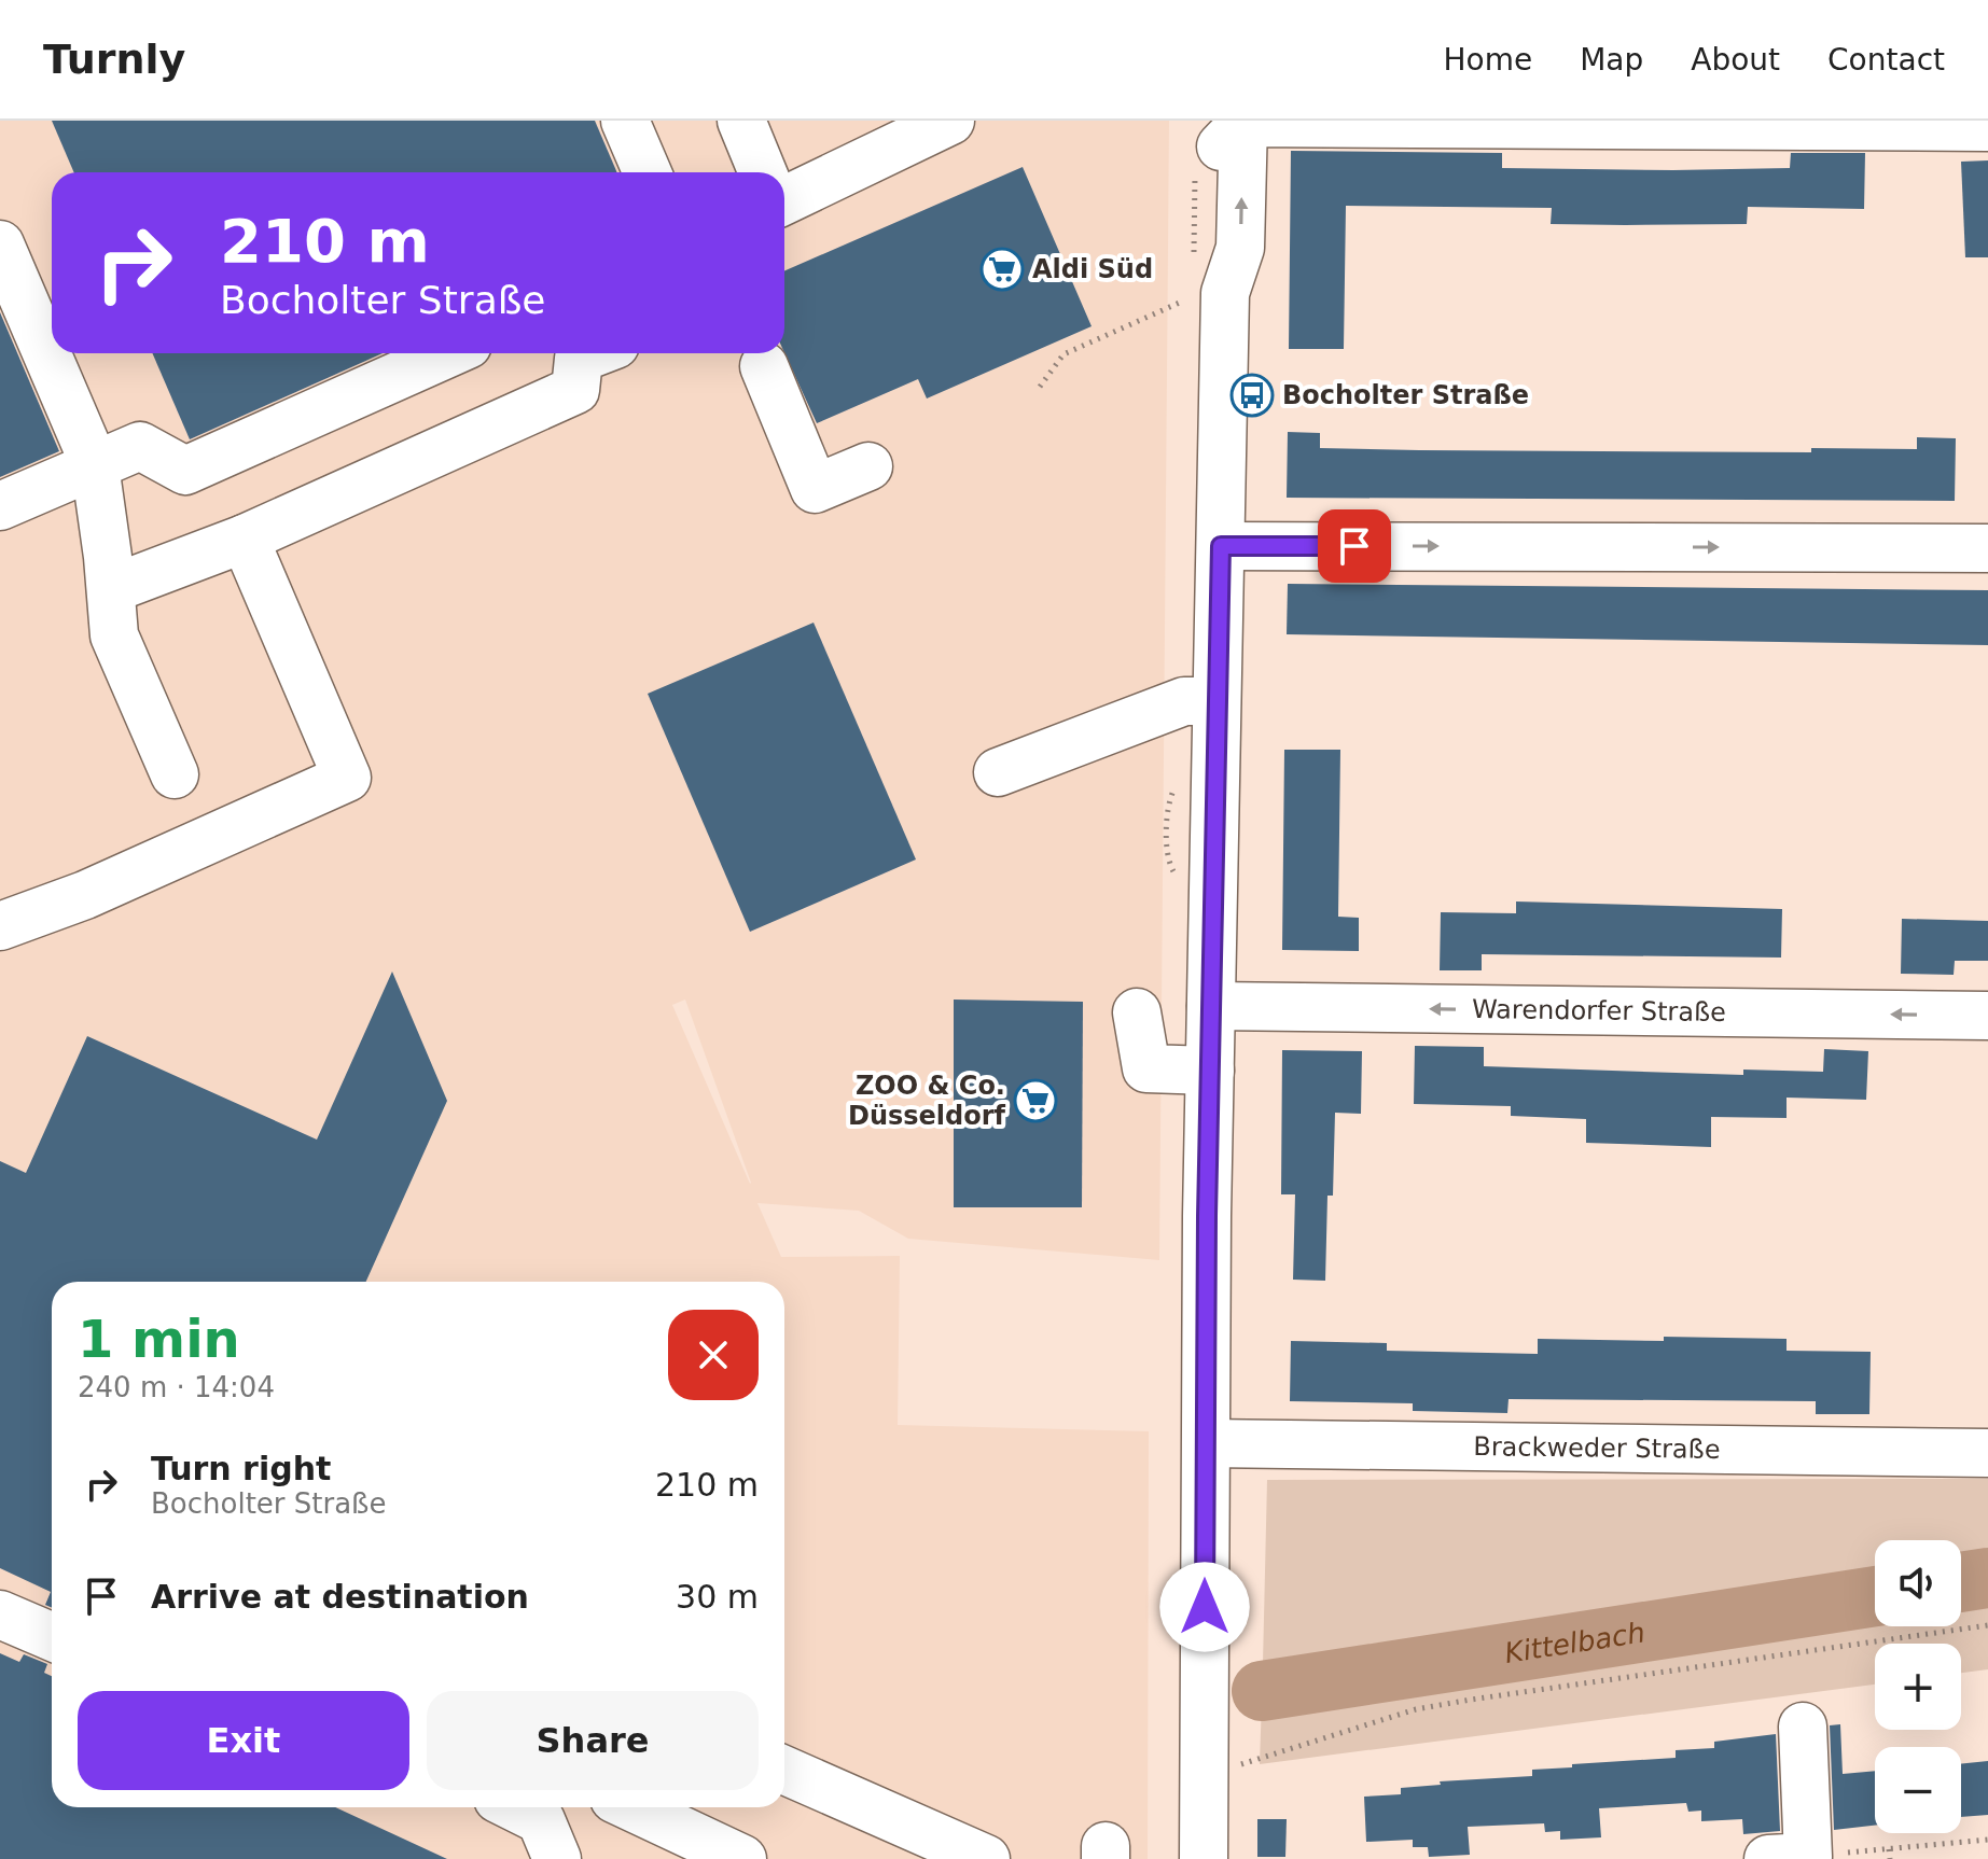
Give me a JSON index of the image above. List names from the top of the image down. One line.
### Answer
{"streets":{"street":["Warendorfer Straße","Brackweder Straße"]},"one_way":["Warendorfer Straße"],"water":["Kittelbach"],"places":{"supermarket":["Aldi Süd","ZOO & Co. Düsseldorf"],"bus stop":["Bocholter Straße"]},"page":{"header":"Turnly","nav":["Home","Map","About","Contact"],"turn":["210 m","Bocholter Straße"],"heading":["1 min","240 m · 14:04"],"list":[{"name":"Turn right","note":"Bocholter Straße","value":"210 m"},{"name":"Arrive at destination","value":"30 m"}],"map_buttons":["+","−"],"buttons":["Exit","Share"]}}
